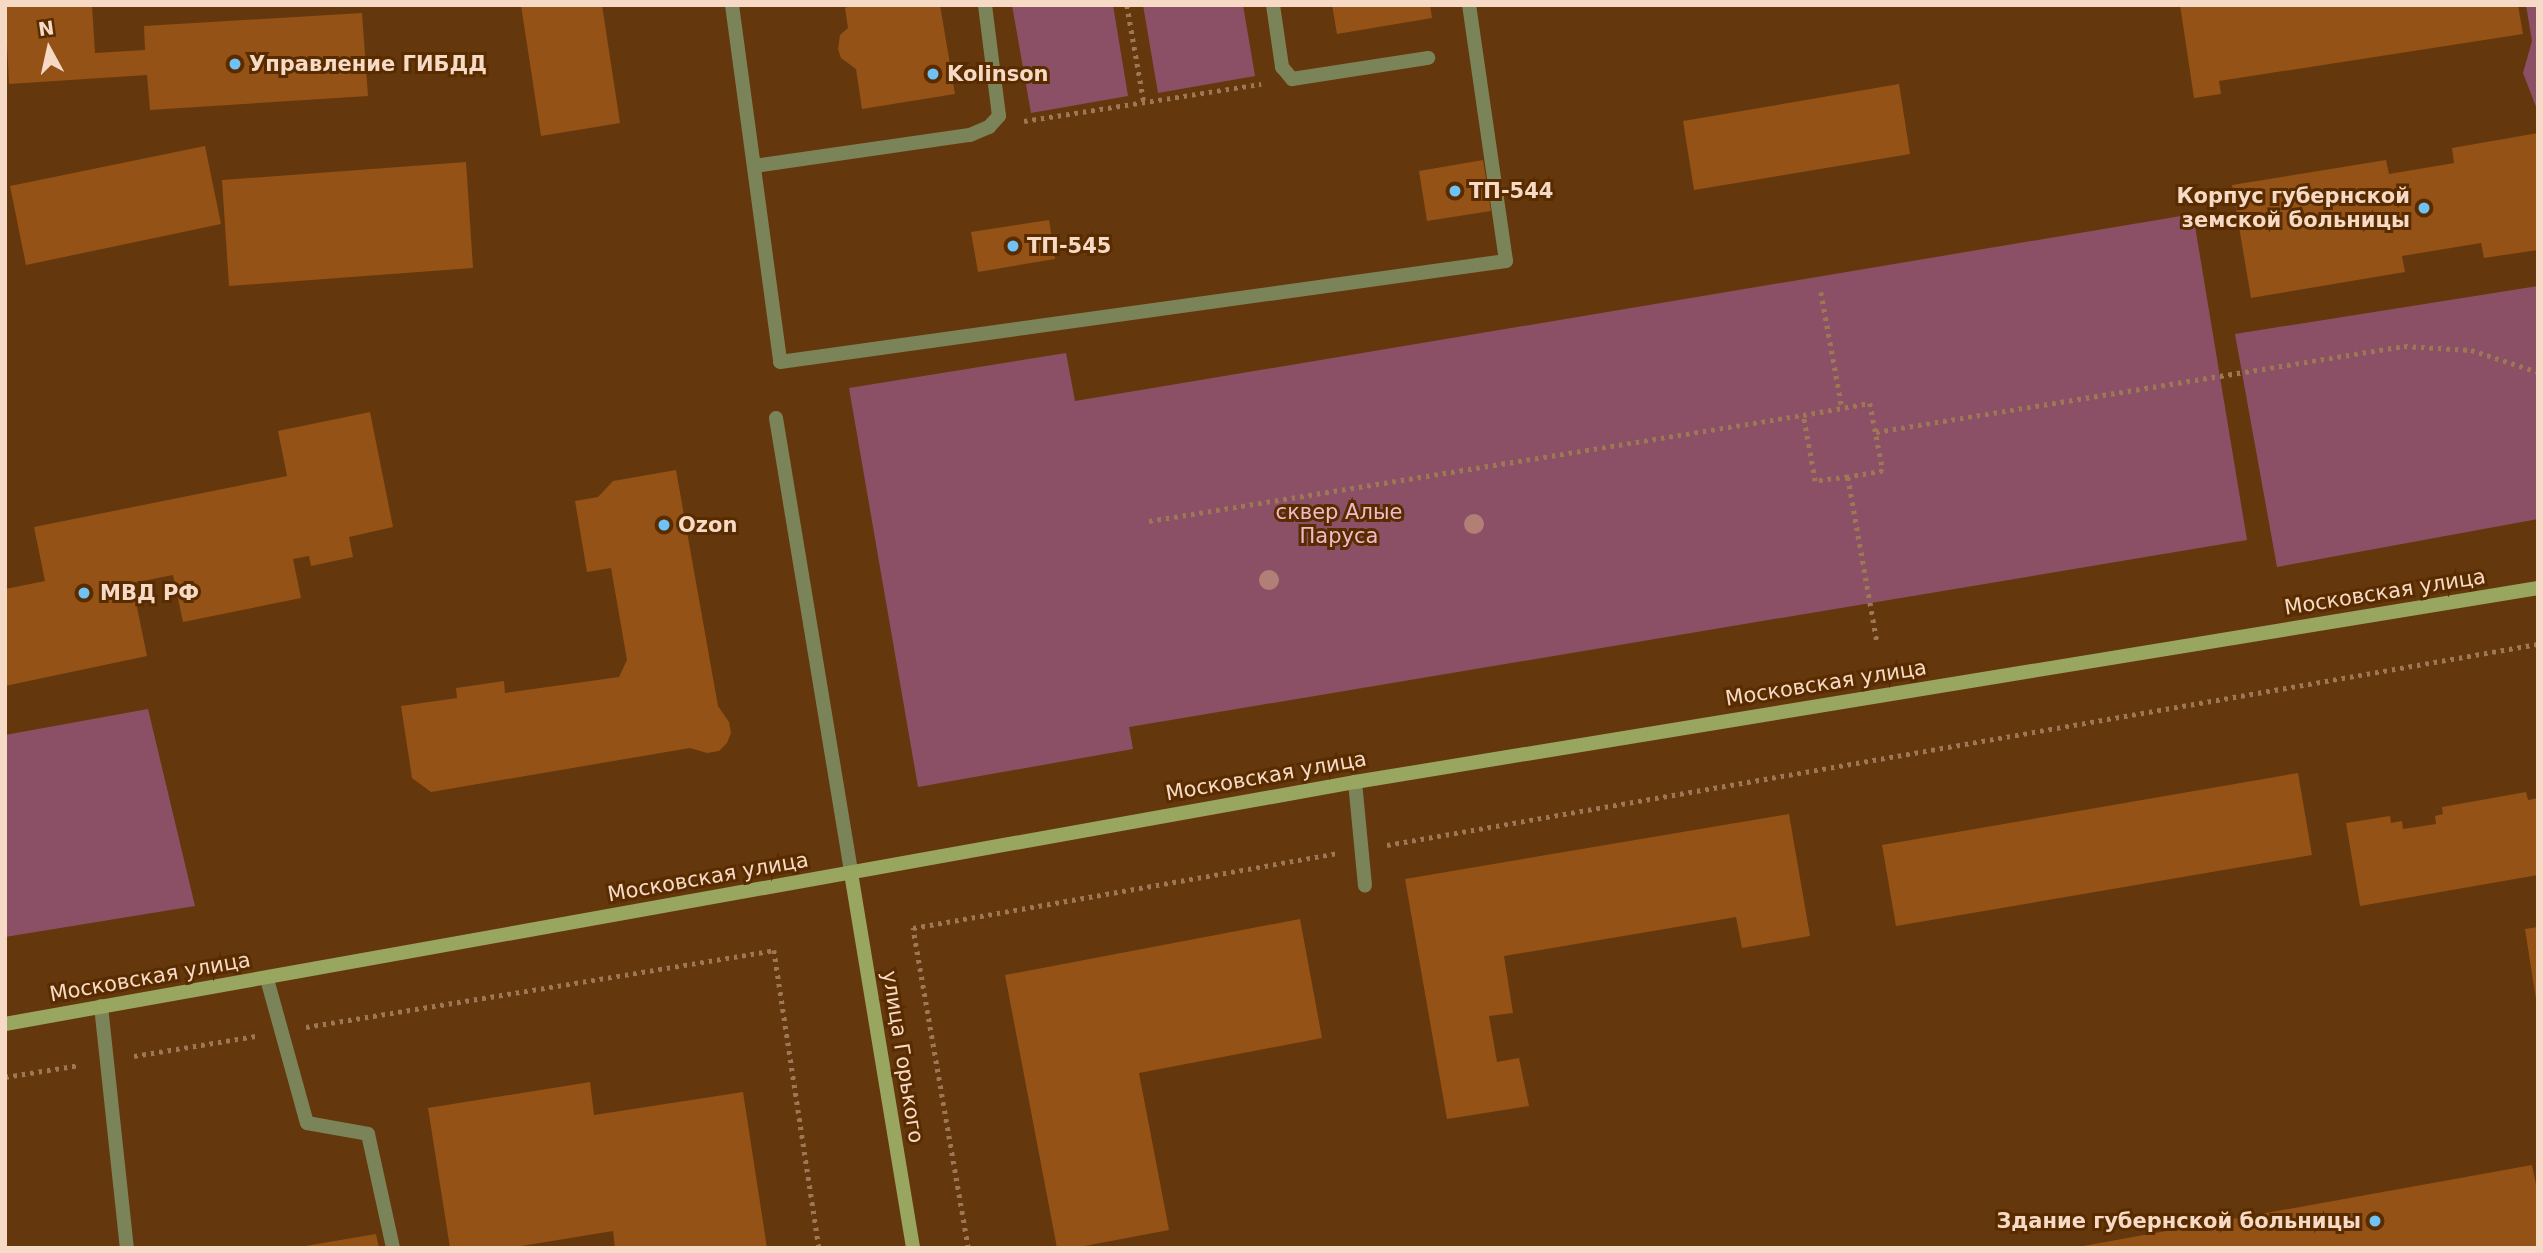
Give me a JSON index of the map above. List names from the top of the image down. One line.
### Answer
{"streets":{"main road":["Московская улица","улица Горького"]},"crossings":[["Московская улица","улица Горького"]],"parks":["сквер Алые Паруса"],"places":["Управление ГИБДД","Kolinson","ТП-544","Корпус губернской земской больницы","ТП-545","Ozon","МВД РФ","Здание губернской больницы"],"north":"top"}
